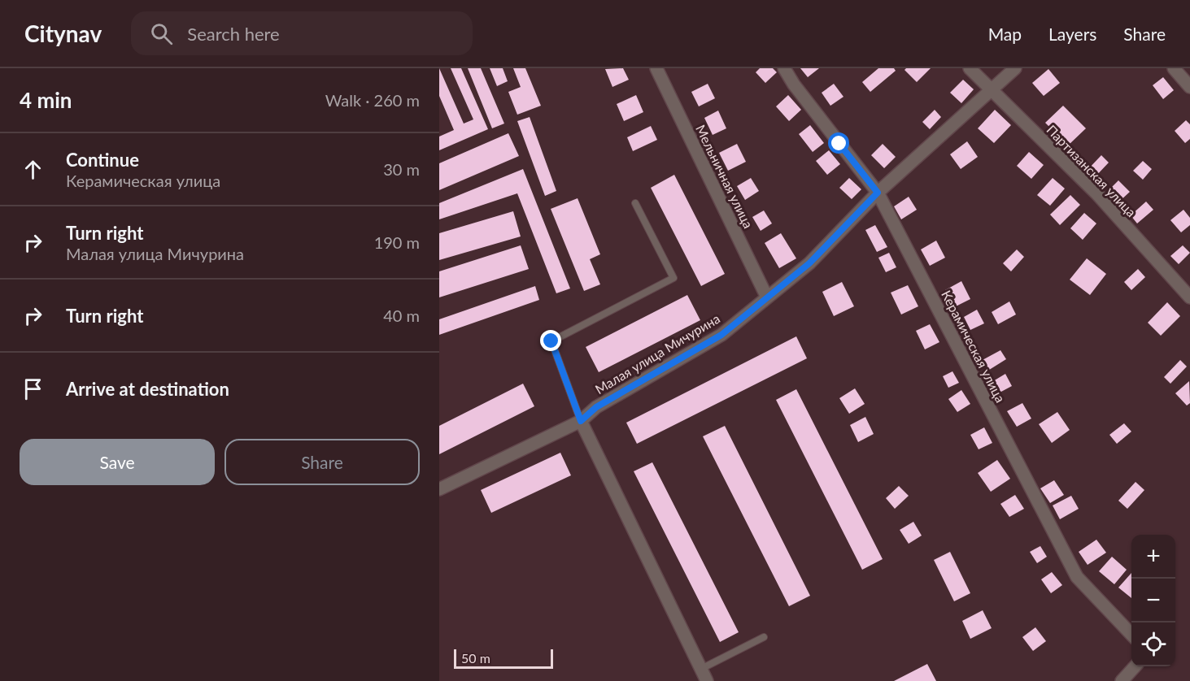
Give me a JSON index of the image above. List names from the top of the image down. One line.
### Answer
{"streets":{"street":["Партизанская улица","Мельничная улица","Керамическая улица","Малая улица Мичурина"]},"crossings":[["Партизанская улица","Малая улица Мичурина"],["Мельничная улица","Малая улица Мичурина"],["Керамическая улица","Малая улица Мичурина"]],"scale_bar":"50 m","page":{"header":"Citynav","search":"Search here","nav":["Map","Layers","Share"],"heading":["4 min","Walk · 260 m"],"list":[["Continue","Керамическая улица","30 m"],["Turn right","Малая улица Мичурина","190 m"],["Turn right","40 m"],"Arrive at destination"],"buttons":["Save","Share"],"map_buttons":["+","−"],"scale":"50 m"}}
